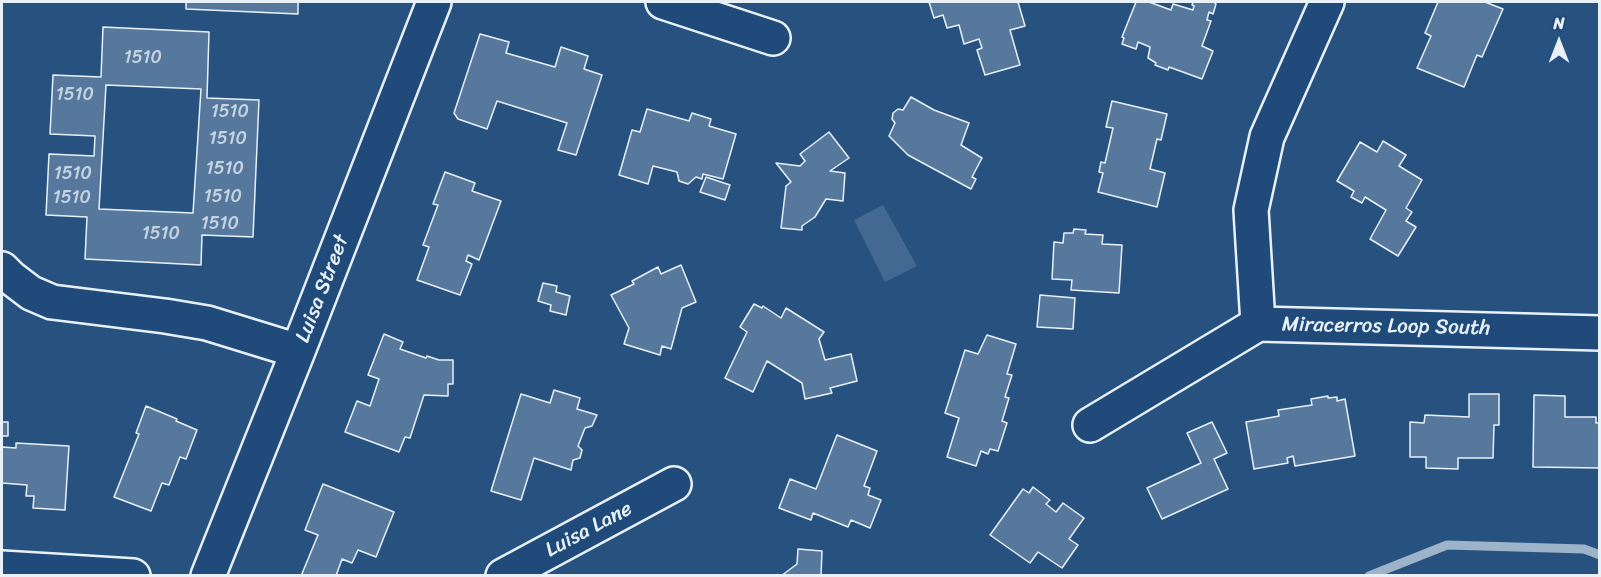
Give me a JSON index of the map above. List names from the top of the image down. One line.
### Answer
{"streets":{"street":["Luisa Street","Miracerros Loop South","Luisa Lane"]},"house_numbers":["1510","1510","1510","1510","1510","1510","1510","1510","1510","1510"],"north":"top"}
